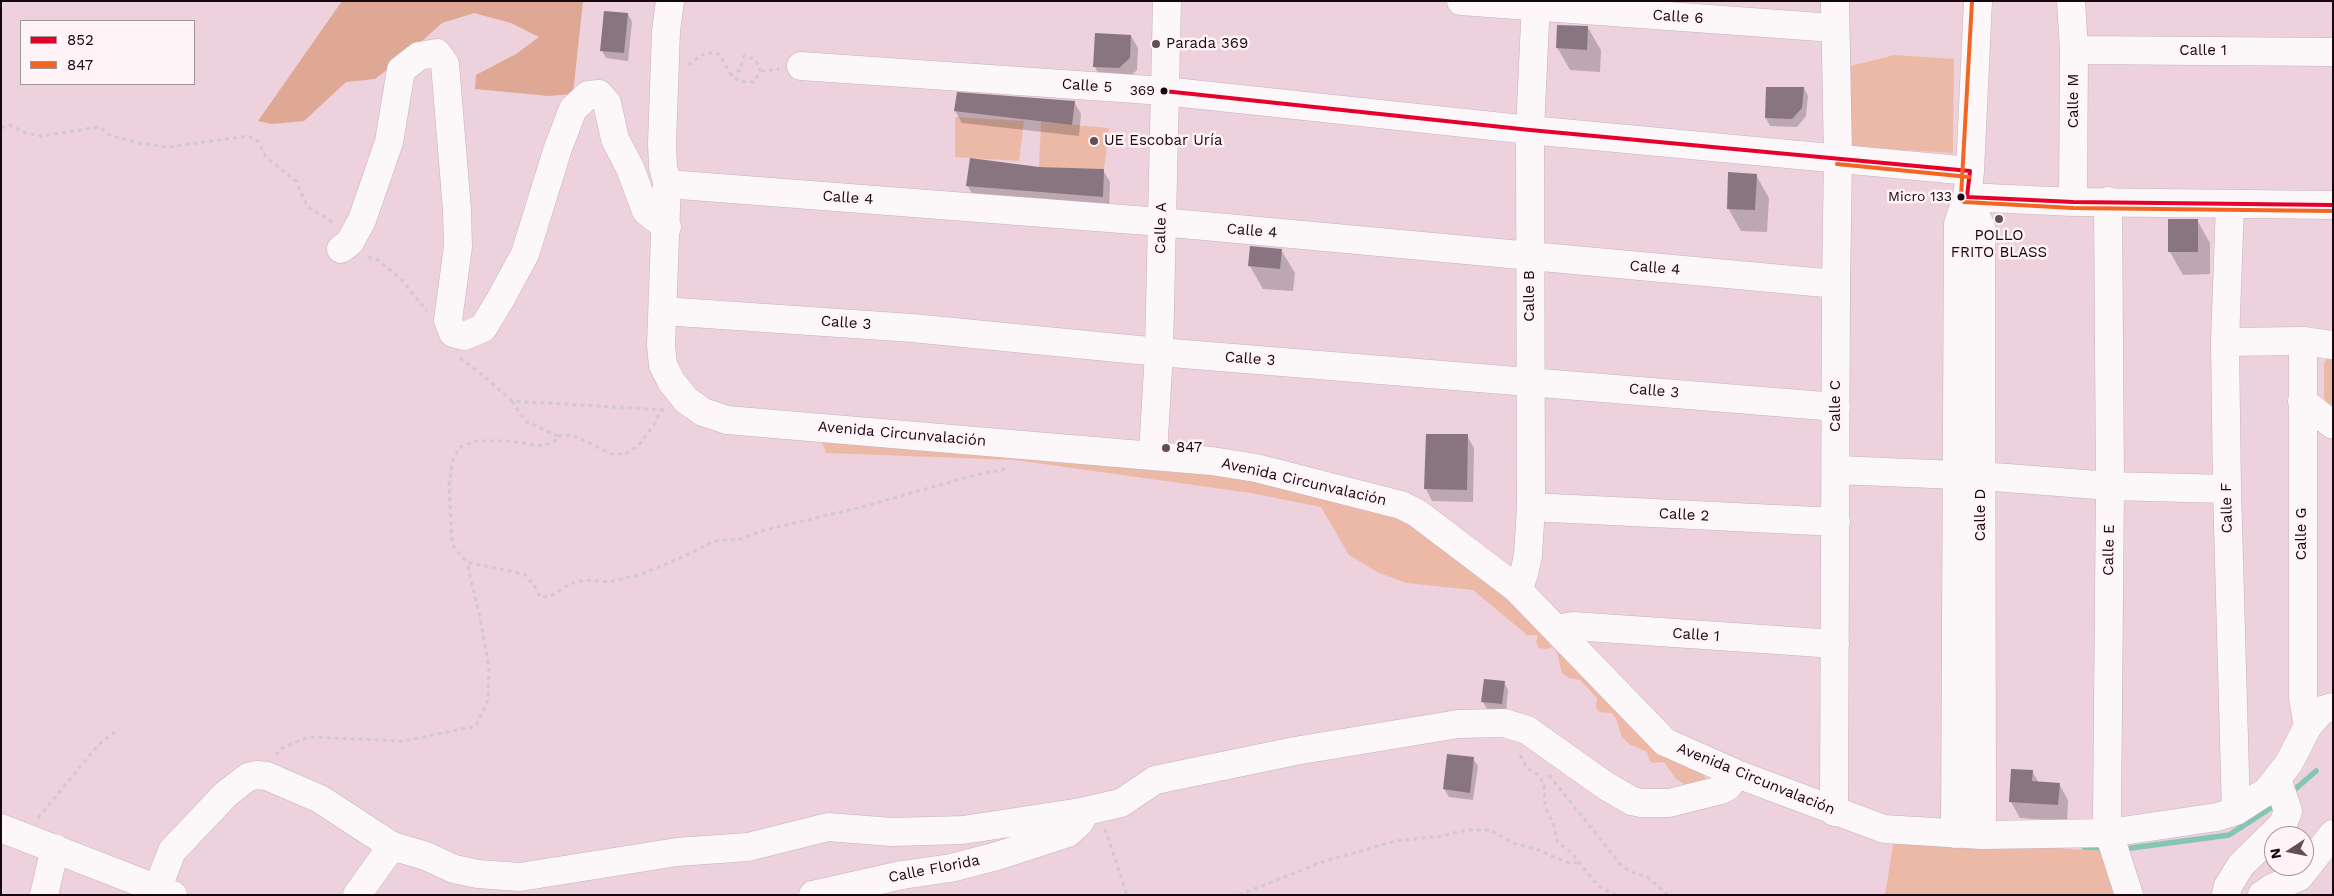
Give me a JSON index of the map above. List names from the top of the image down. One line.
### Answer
{"streets":{"street":["Calle 6","Calle 1","Calle 5","Calle M","Calle 4","Calle A","Calle B","Calle 3","Calle C","Avenida Circunvalación","Calle F","Calle 2","Calle D","Calle G","Calle E","Calle Florida"]},"crossings":[["Calle 6","Calle B"],["Calle 6","Calle C"],["Calle 1","Calle M"],["Calle 1","Calle C"],["Calle 1","Avenida Circunvalación"],["Calle 5","Calle A"],["Calle 5","Calle B"],["Calle 5","Calle C"],["Calle 5","Calle D"],["Calle 4","Calle A"],["Calle 4","Calle B"],["Calle 4","Calle C"],["Calle 4","Avenida Circunvalación"],["Calle A","Calle 3"],["Calle A","Avenida Circunvalación"],["Calle B","Calle 3"],["Calle B","Avenida Circunvalación"],["Calle B","Calle 2"],["Calle 3","Calle C"],["Calle 3","Avenida Circunvalación"],["Calle C","Avenida Circunvalación"],["Calle C","Calle 2"],["Avenida Circunvalación","Calle F"],["Avenida Circunvalación","Calle D"],["Avenida Circunvalación","Calle G"],["Avenida Circunvalación","Calle E"]],"places":["Parada 369","369","UE Escobar Uría","Micro 133","POLLO FRITO BLASS","847"],"lines":["transit line 847","transit line 852"],"legend":["852","847"],"north":"left"}
